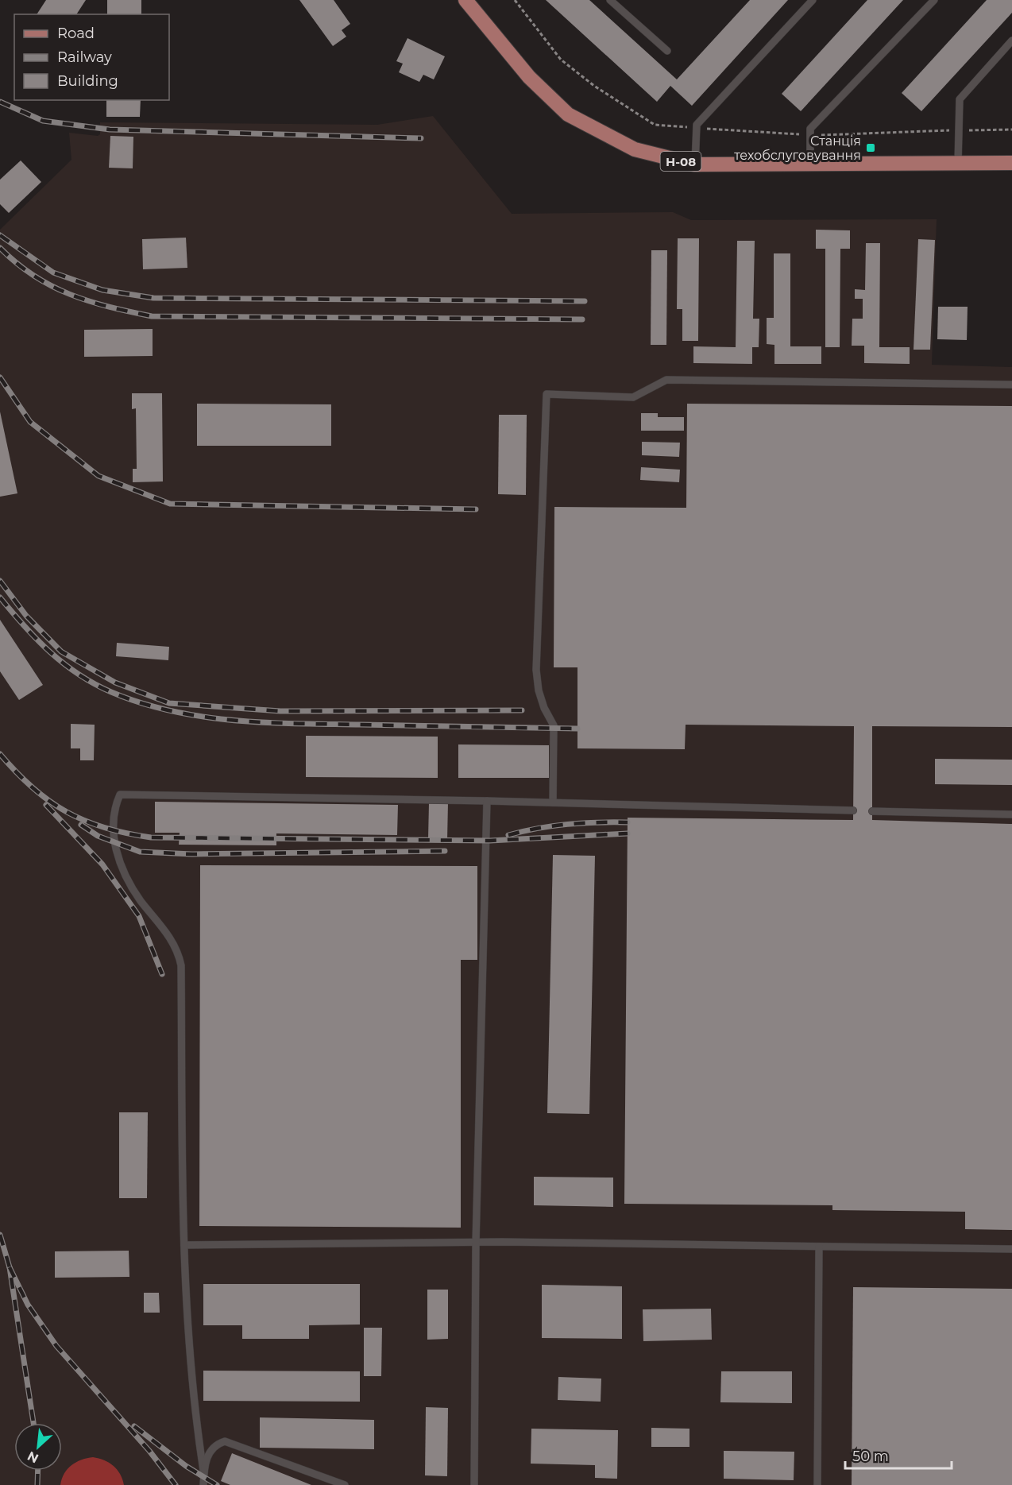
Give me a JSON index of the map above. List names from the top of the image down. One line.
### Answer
{"streets":{"main road":["Н-08"]},"places":{"transit":["Станція техобслуговування"]},"legend":["Road","Railway","Building"],"scale_bar":"50 m","north":"bottom left"}
